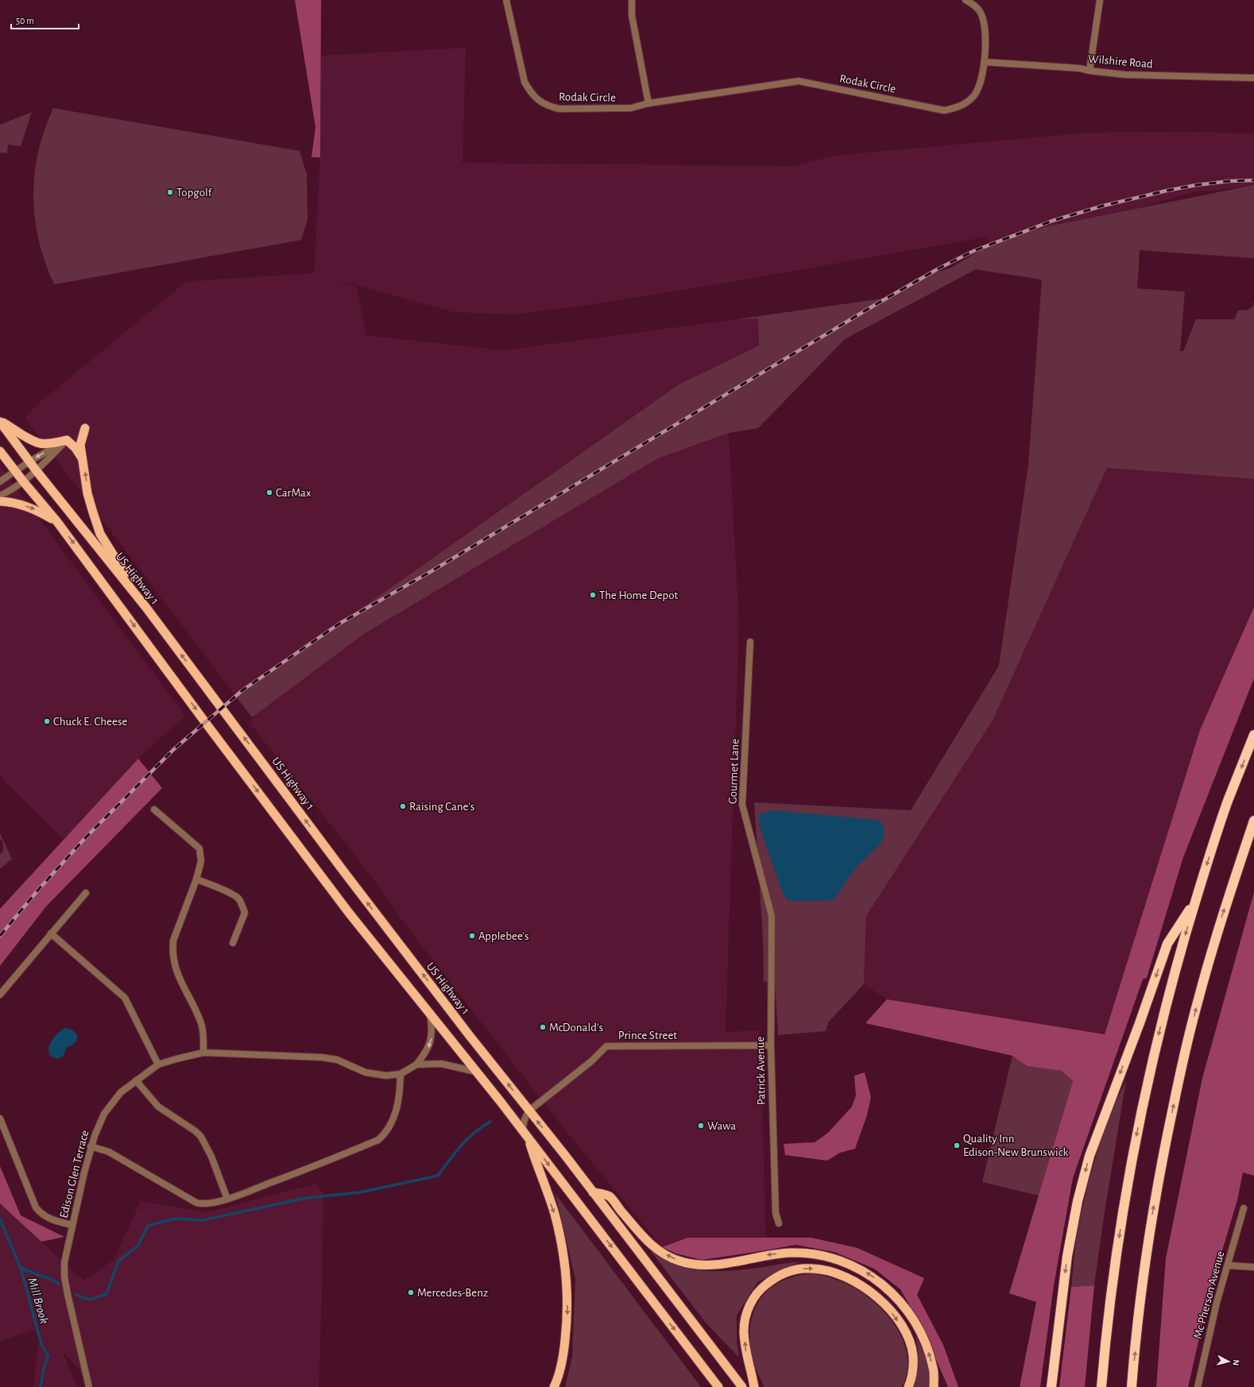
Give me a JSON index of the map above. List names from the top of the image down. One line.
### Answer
{"streets":{"highway":["US Highway 1"],"street":["Wilshire Road","Rodak Circle","Gourmet Lane","Prince Street","Patrick Avenue","Edison Glen Terrace","Mc Pherson Avenue"]},"crossings":[["Wilshire Road","Rodak Circle"],["US Highway 1","Prince Street"],["Gourmet Lane","Patrick Avenue"],["Prince Street","Patrick Avenue"]],"water":["Mill Brook"],"places":["Topgolf","CarMax","The Home Depot","Chuck E. Cheese","Raising Cane's","Applebee's","McDonald's","Wawa","Quality Inn Edison-New Brunswick","Mercedes-Benz"],"scale_bar":"50 m","north":"right"}
